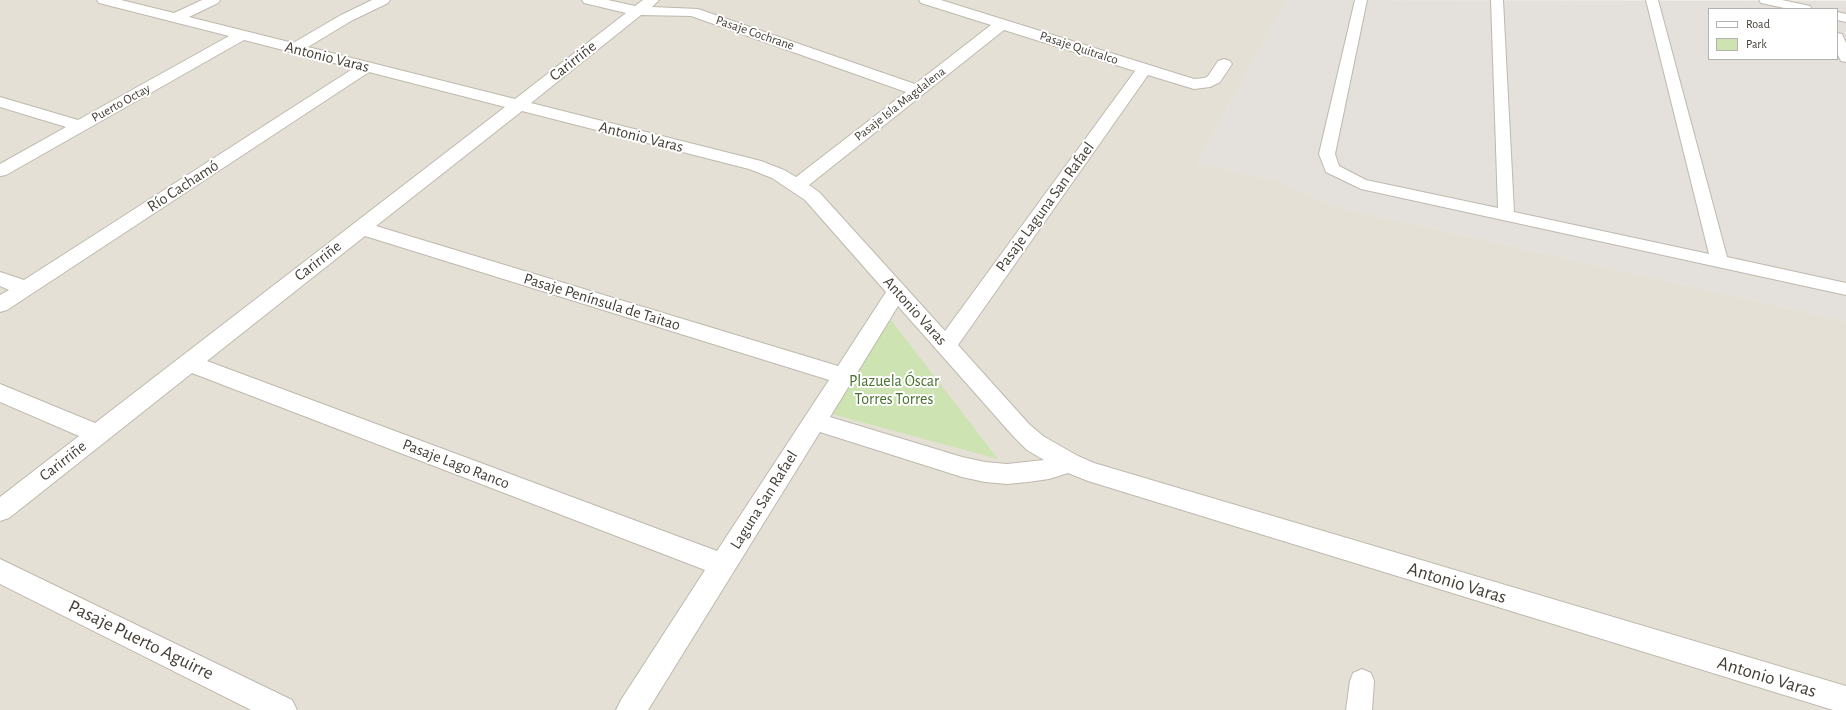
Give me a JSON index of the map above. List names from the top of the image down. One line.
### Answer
{"streets":{"street":["Pasaje Cochrane","Pasaje Quitralco","Antonio Varas","Carirriñe","Puerto Octay","Pasaje Isla Magdalena","Río Cachamó","Pasaje Laguna San Rafael","Pasaje Península de Taitao","Pasaje Lago Ranco","Laguna San Rafael","Pasaje Puerto Aguirre"]},"crossings":[["Pasaje Cochrane","Carirriñe"],["Pasaje Cochrane","Pasaje Isla Magdalena"],["Pasaje Quitralco","Pasaje Isla Magdalena"],["Pasaje Quitralco","Pasaje Laguna San Rafael"],["Antonio Varas","Carirriñe"],["Antonio Varas","Puerto Octay"],["Antonio Varas","Pasaje Isla Magdalena"],["Antonio Varas","Río Cachamó"],["Antonio Varas","Pasaje Laguna San Rafael"],["Antonio Varas","Laguna San Rafael"],["Carirriñe","Pasaje Península de Taitao"],["Carirriñe","Pasaje Lago Ranco"],["Pasaje Península de Taitao","Laguna San Rafael"],["Pasaje Lago Ranco","Laguna San Rafael"]],"parks":["Plazuela Óscar Torres Torres"],"legend":["Road","Park"]}
